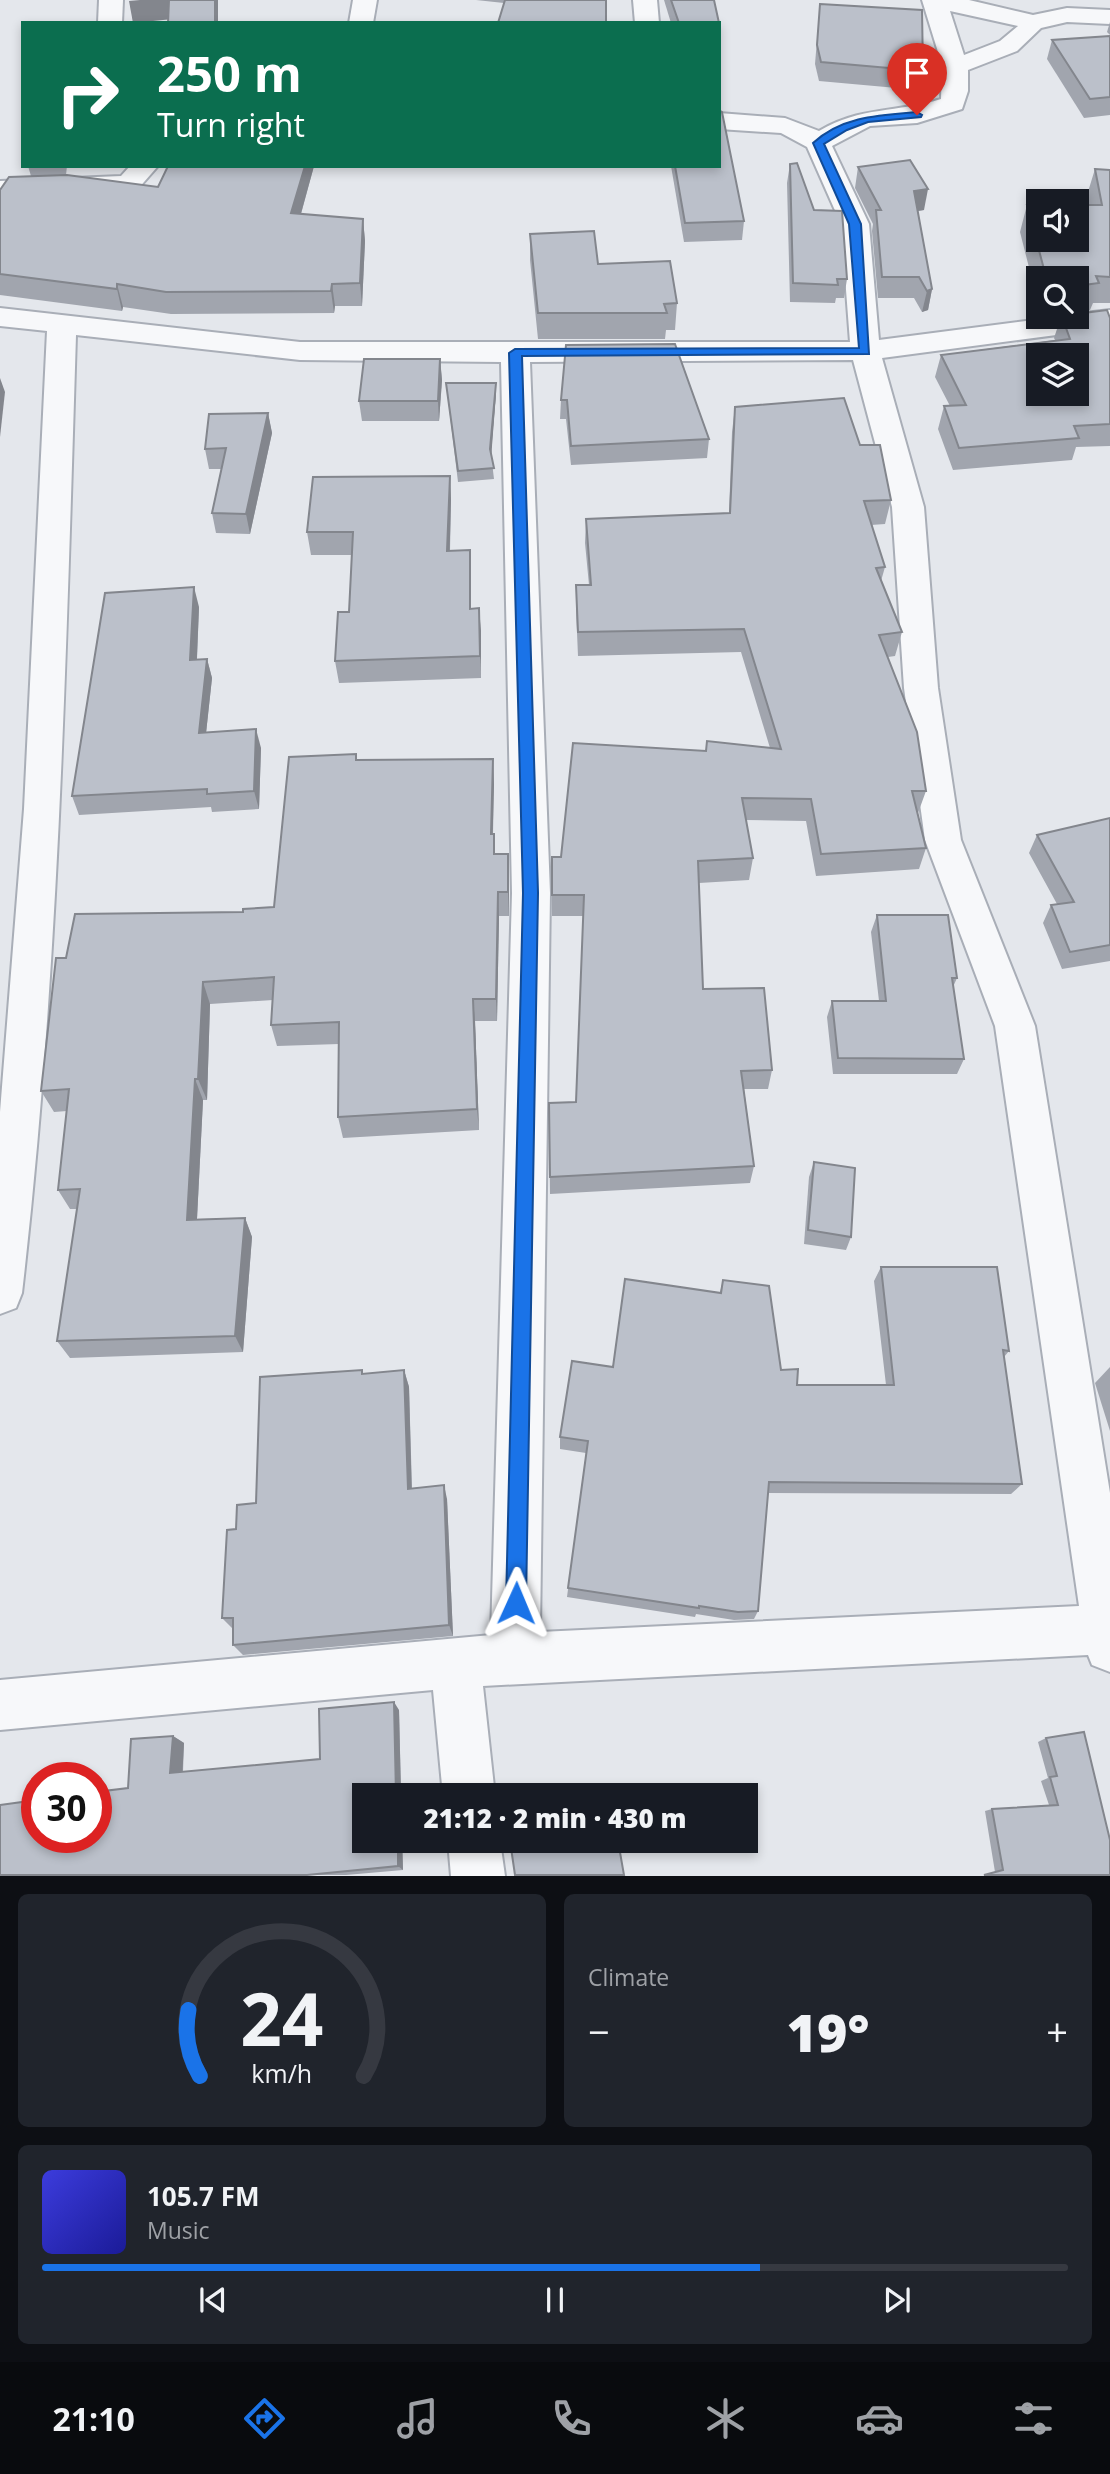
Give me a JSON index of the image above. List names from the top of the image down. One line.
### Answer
{"page":{"turn":["250 m","Turn right"],"limit":"30","trip":"21:12 · 2 min · 430 m","tile":"Climate","heat":["−","19°","+"],"song":["105.7 FM","Music"],"tabs":"21:10","gauge":["24","km/h"]}}
